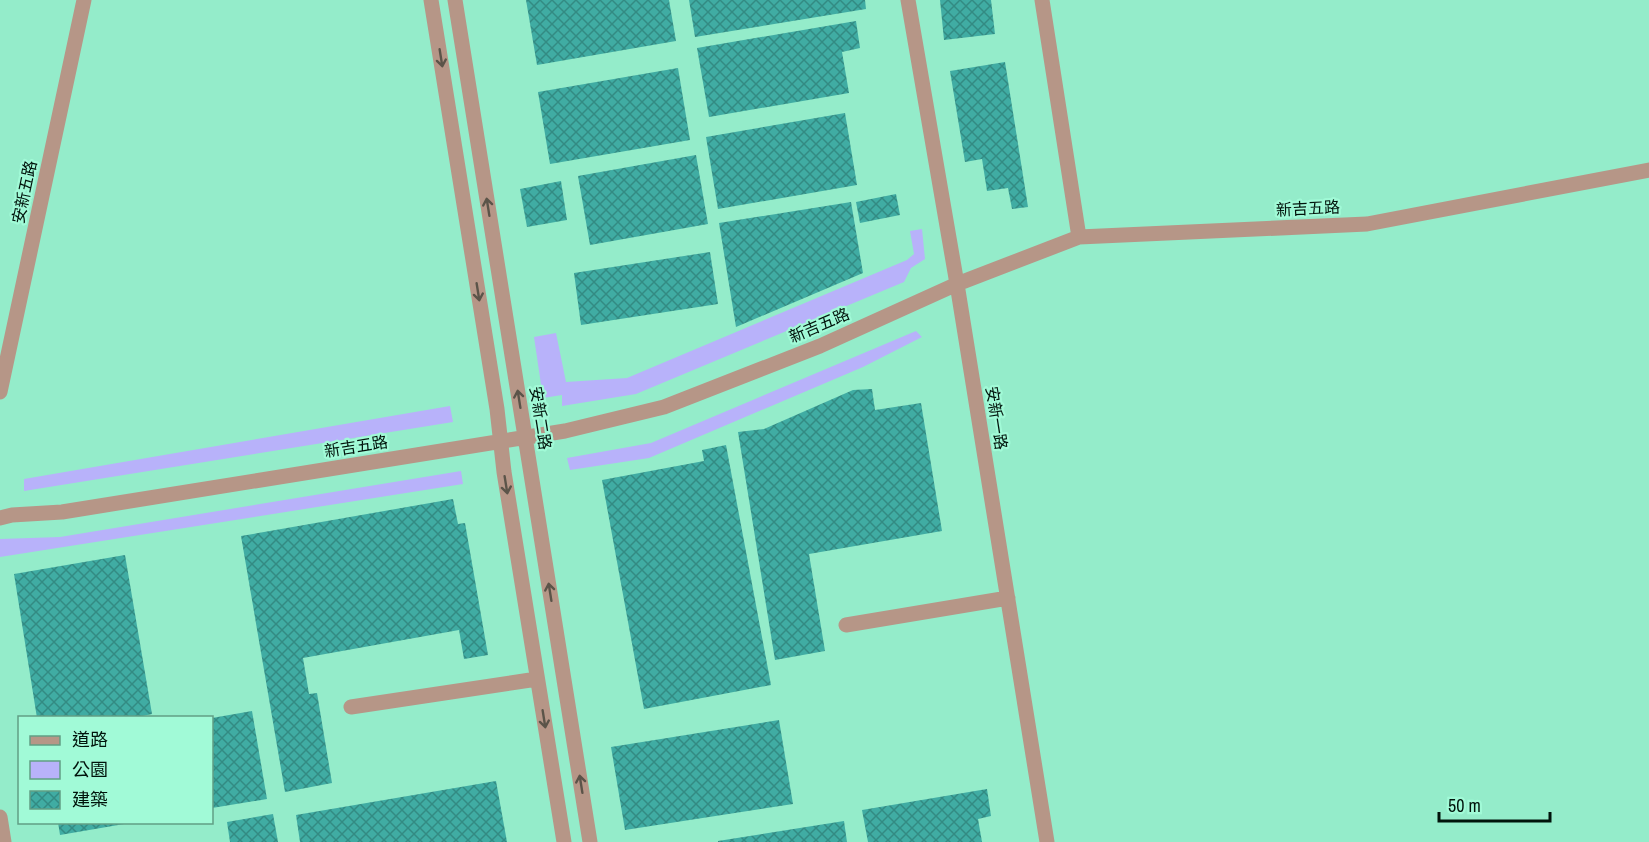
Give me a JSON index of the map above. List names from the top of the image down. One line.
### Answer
{"streets":{"street":["安新五路","新吉五路","安新二路","安新一路"]},"crossings":[["新吉五路","安新二路"],["新吉五路","安新一路"]],"legend":["道路","公園","建築"],"scale_bar":"50 m"}
